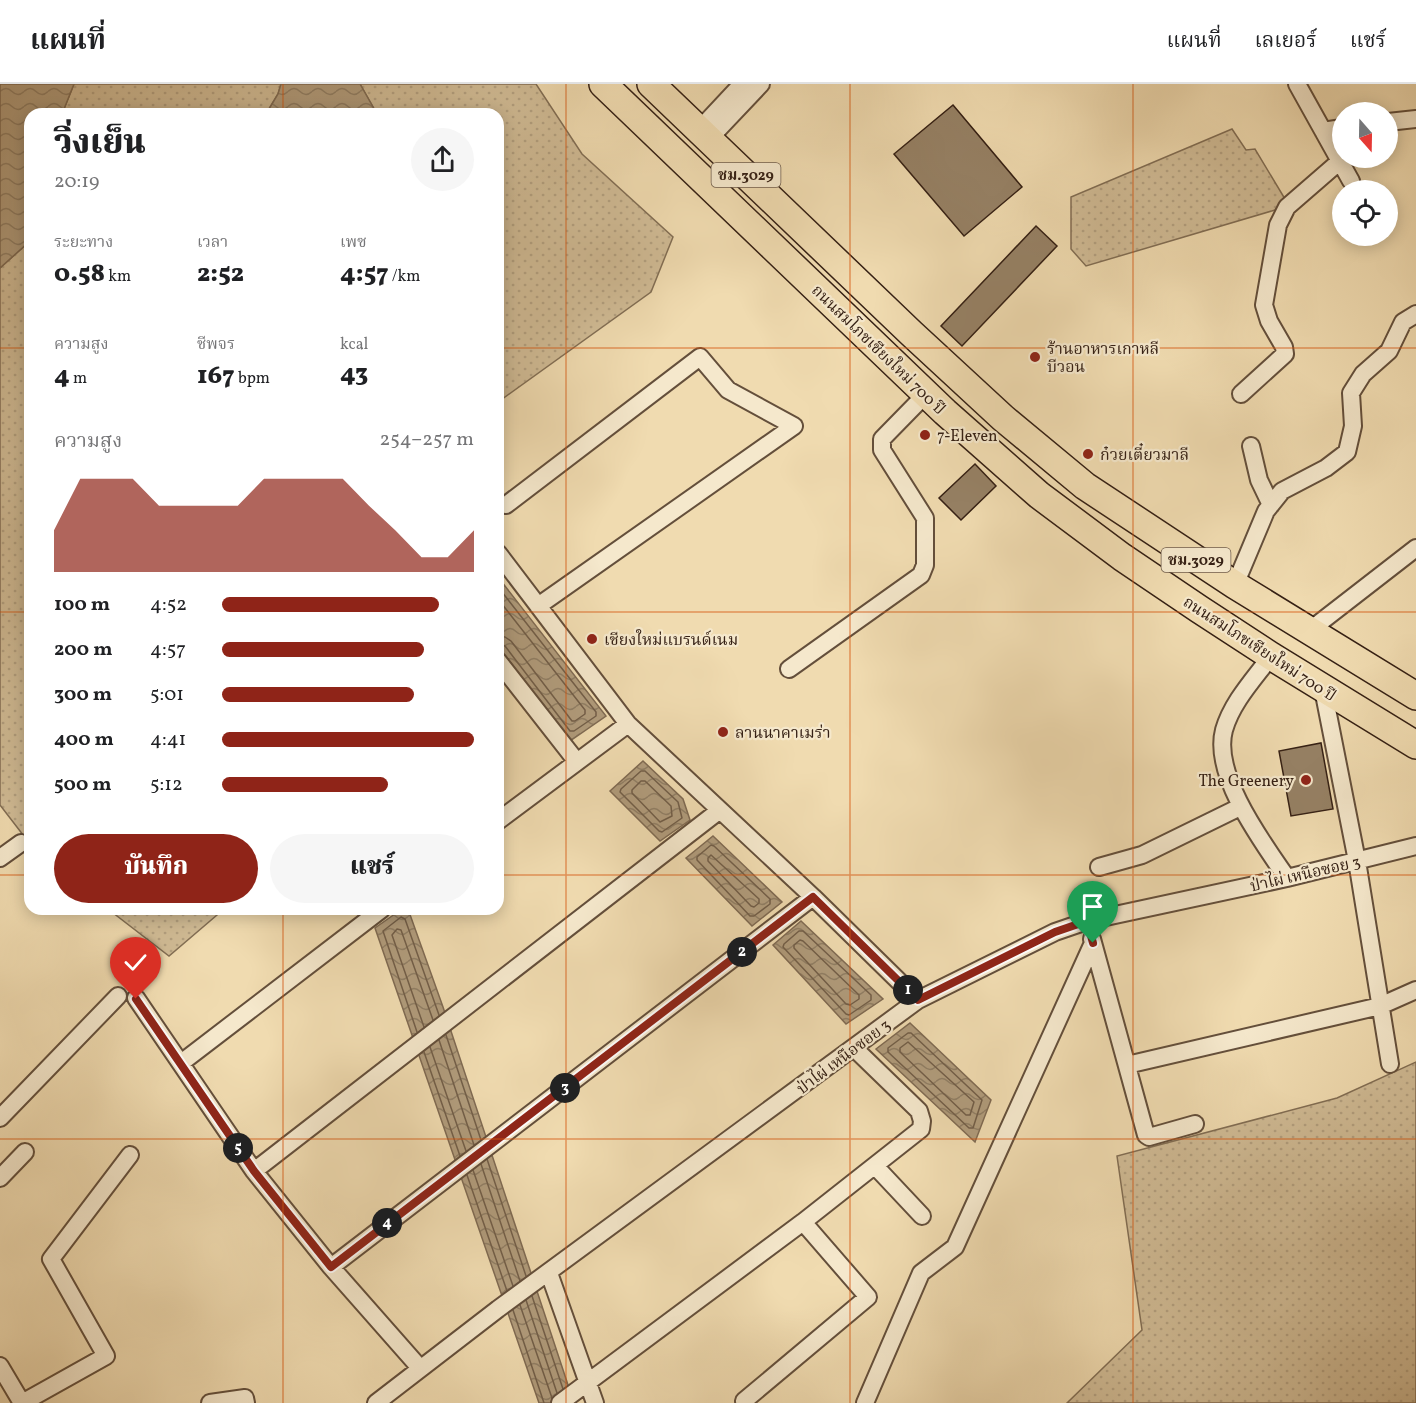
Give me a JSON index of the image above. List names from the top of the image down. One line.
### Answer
{"streets":{"main road":["ชม.3029","ถนนสมโภชเชียงใหม่ 700 ปี"],"street":["ป่าไผ่ เหนือซอย 3"]},"places":["ร้านอาหารเกาหลี บีวอน","7-Eleven","ก๋วยเตี๋ยวมาลี","เชียงใหม่แบรนด์เนม","ลานนาคาเมร่า","The Greenery"],"north":"bottom","page":{"header":"แผนที่","nav":["แผนที่","เลเยอร์","แชร์"],"heading":["วิ่งเย็น","20:19"],"stats":[["ระยะทาง","0.58 km"],["เวลา","2:52"],["เพซ","4:57 /km"],["ความสูง","4 m"],["ชีพจร","167 bpm"],["kcal","43"]],"chart":["ความสูง","254–257 m"],"list":[{"name":"100 m","note":"4:52"},{"name":"200 m","note":"4:57"},{"name":"300 m","note":"5:01"},{"name":"400 m","note":"4:41"},{"name":"500 m","note":"5:12"}],"buttons":["บันทึก","แชร์"],"pins":["2","1","3","5","4"]}}
